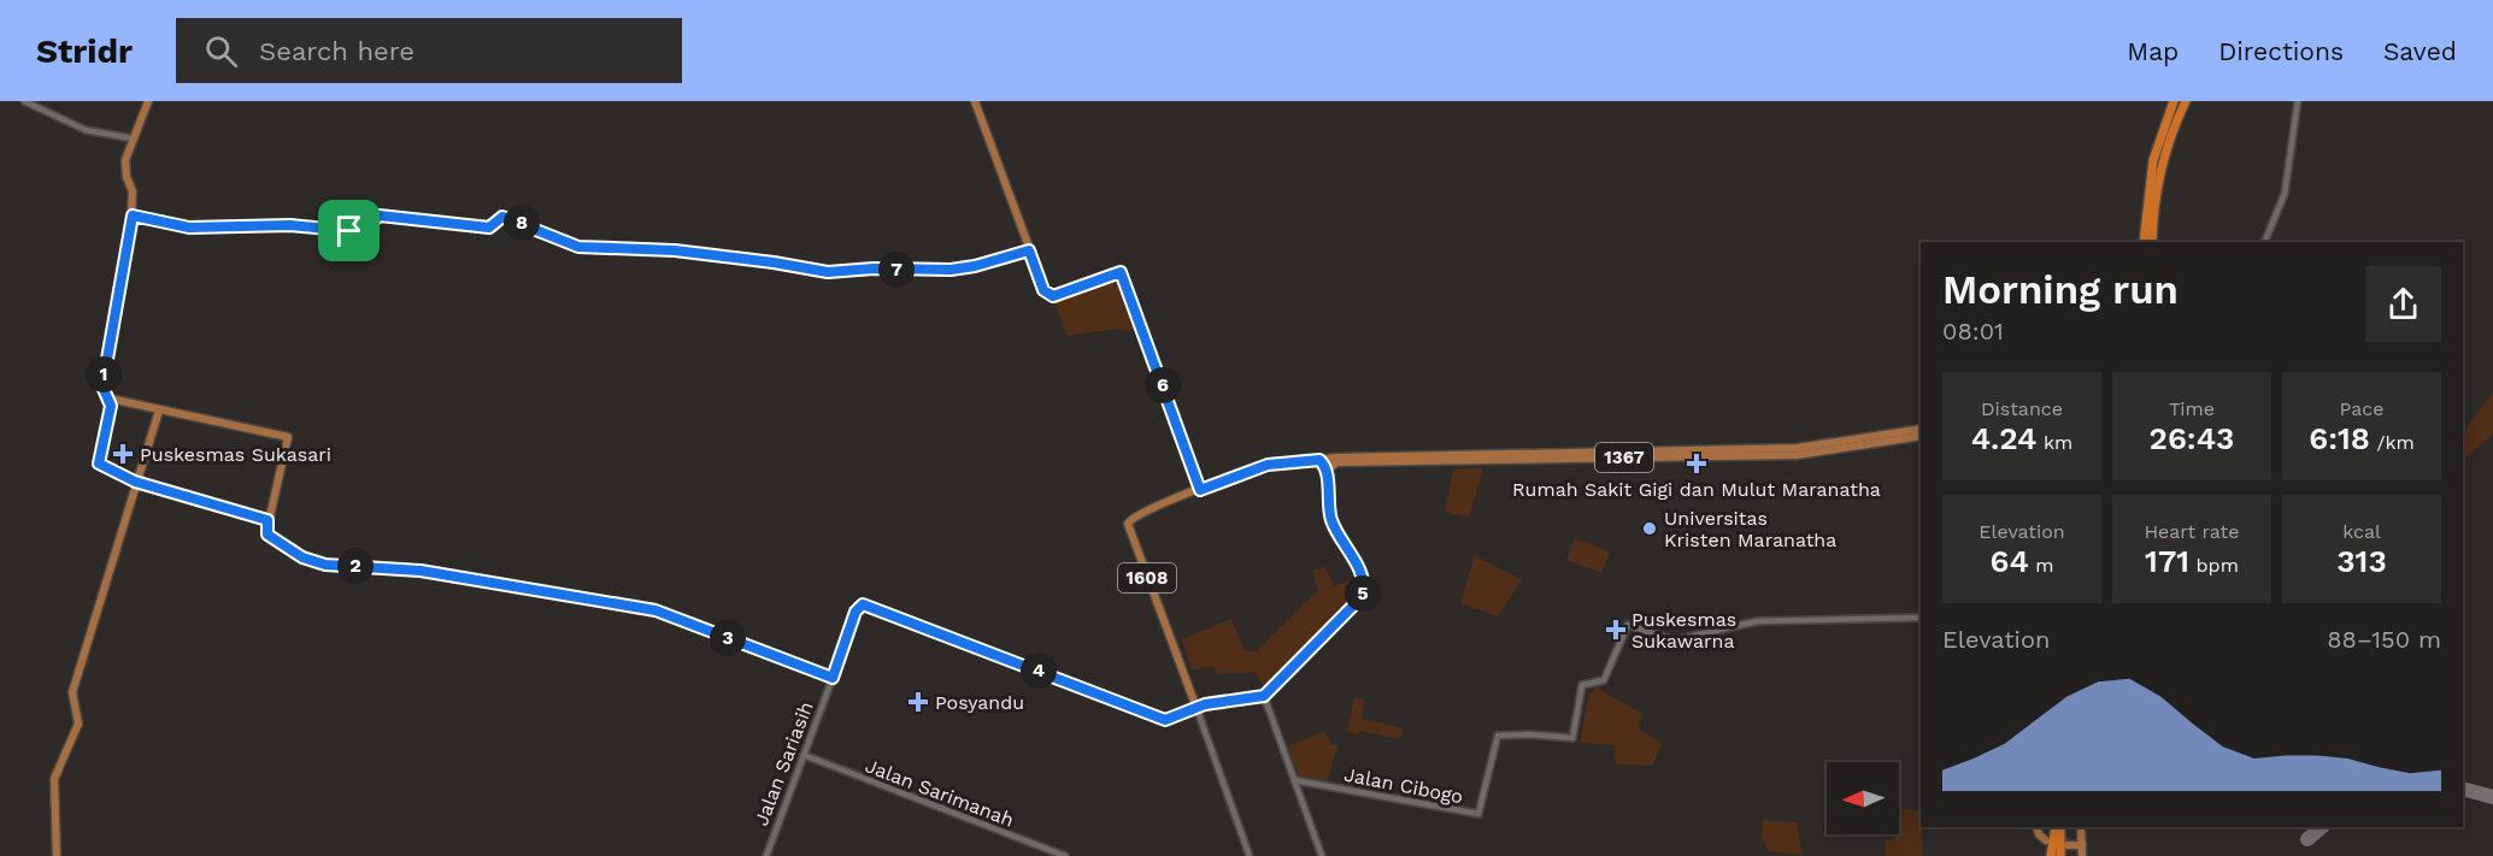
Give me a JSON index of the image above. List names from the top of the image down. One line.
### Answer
{"streets":{"main road":["1367","1608","Jalan Sariasih"],"street":["Jalan Cibogo","Jalan Sarimanah"]},"crossings":[["1367","1608"],["1608","Jalan Sariasih"],["Jalan Sariasih","Jalan Sarimanah"]],"places":{"health":["Puskesmas Sukasari","Rumah Sakit Gigi dan Mulut Maranatha","Puskesmas Sukawarna","Posyandu"],"other":["Universitas Kristen Maranatha"]},"north":"left","page":{"header":"Stridr","search":"Search here","nav":["Map","Directions","Saved"],"pins":["8","7","1","6","2","5","3","4"],"heading":["Morning run","08:01"],"stats":[["Distance","4.24 km"],["Time","26:43"],["Pace","6:18 /km"],["Elevation","64 m"],["Heart rate","171 bpm"],["kcal","313"]],"chart":["Elevation","88–150 m"]}}
